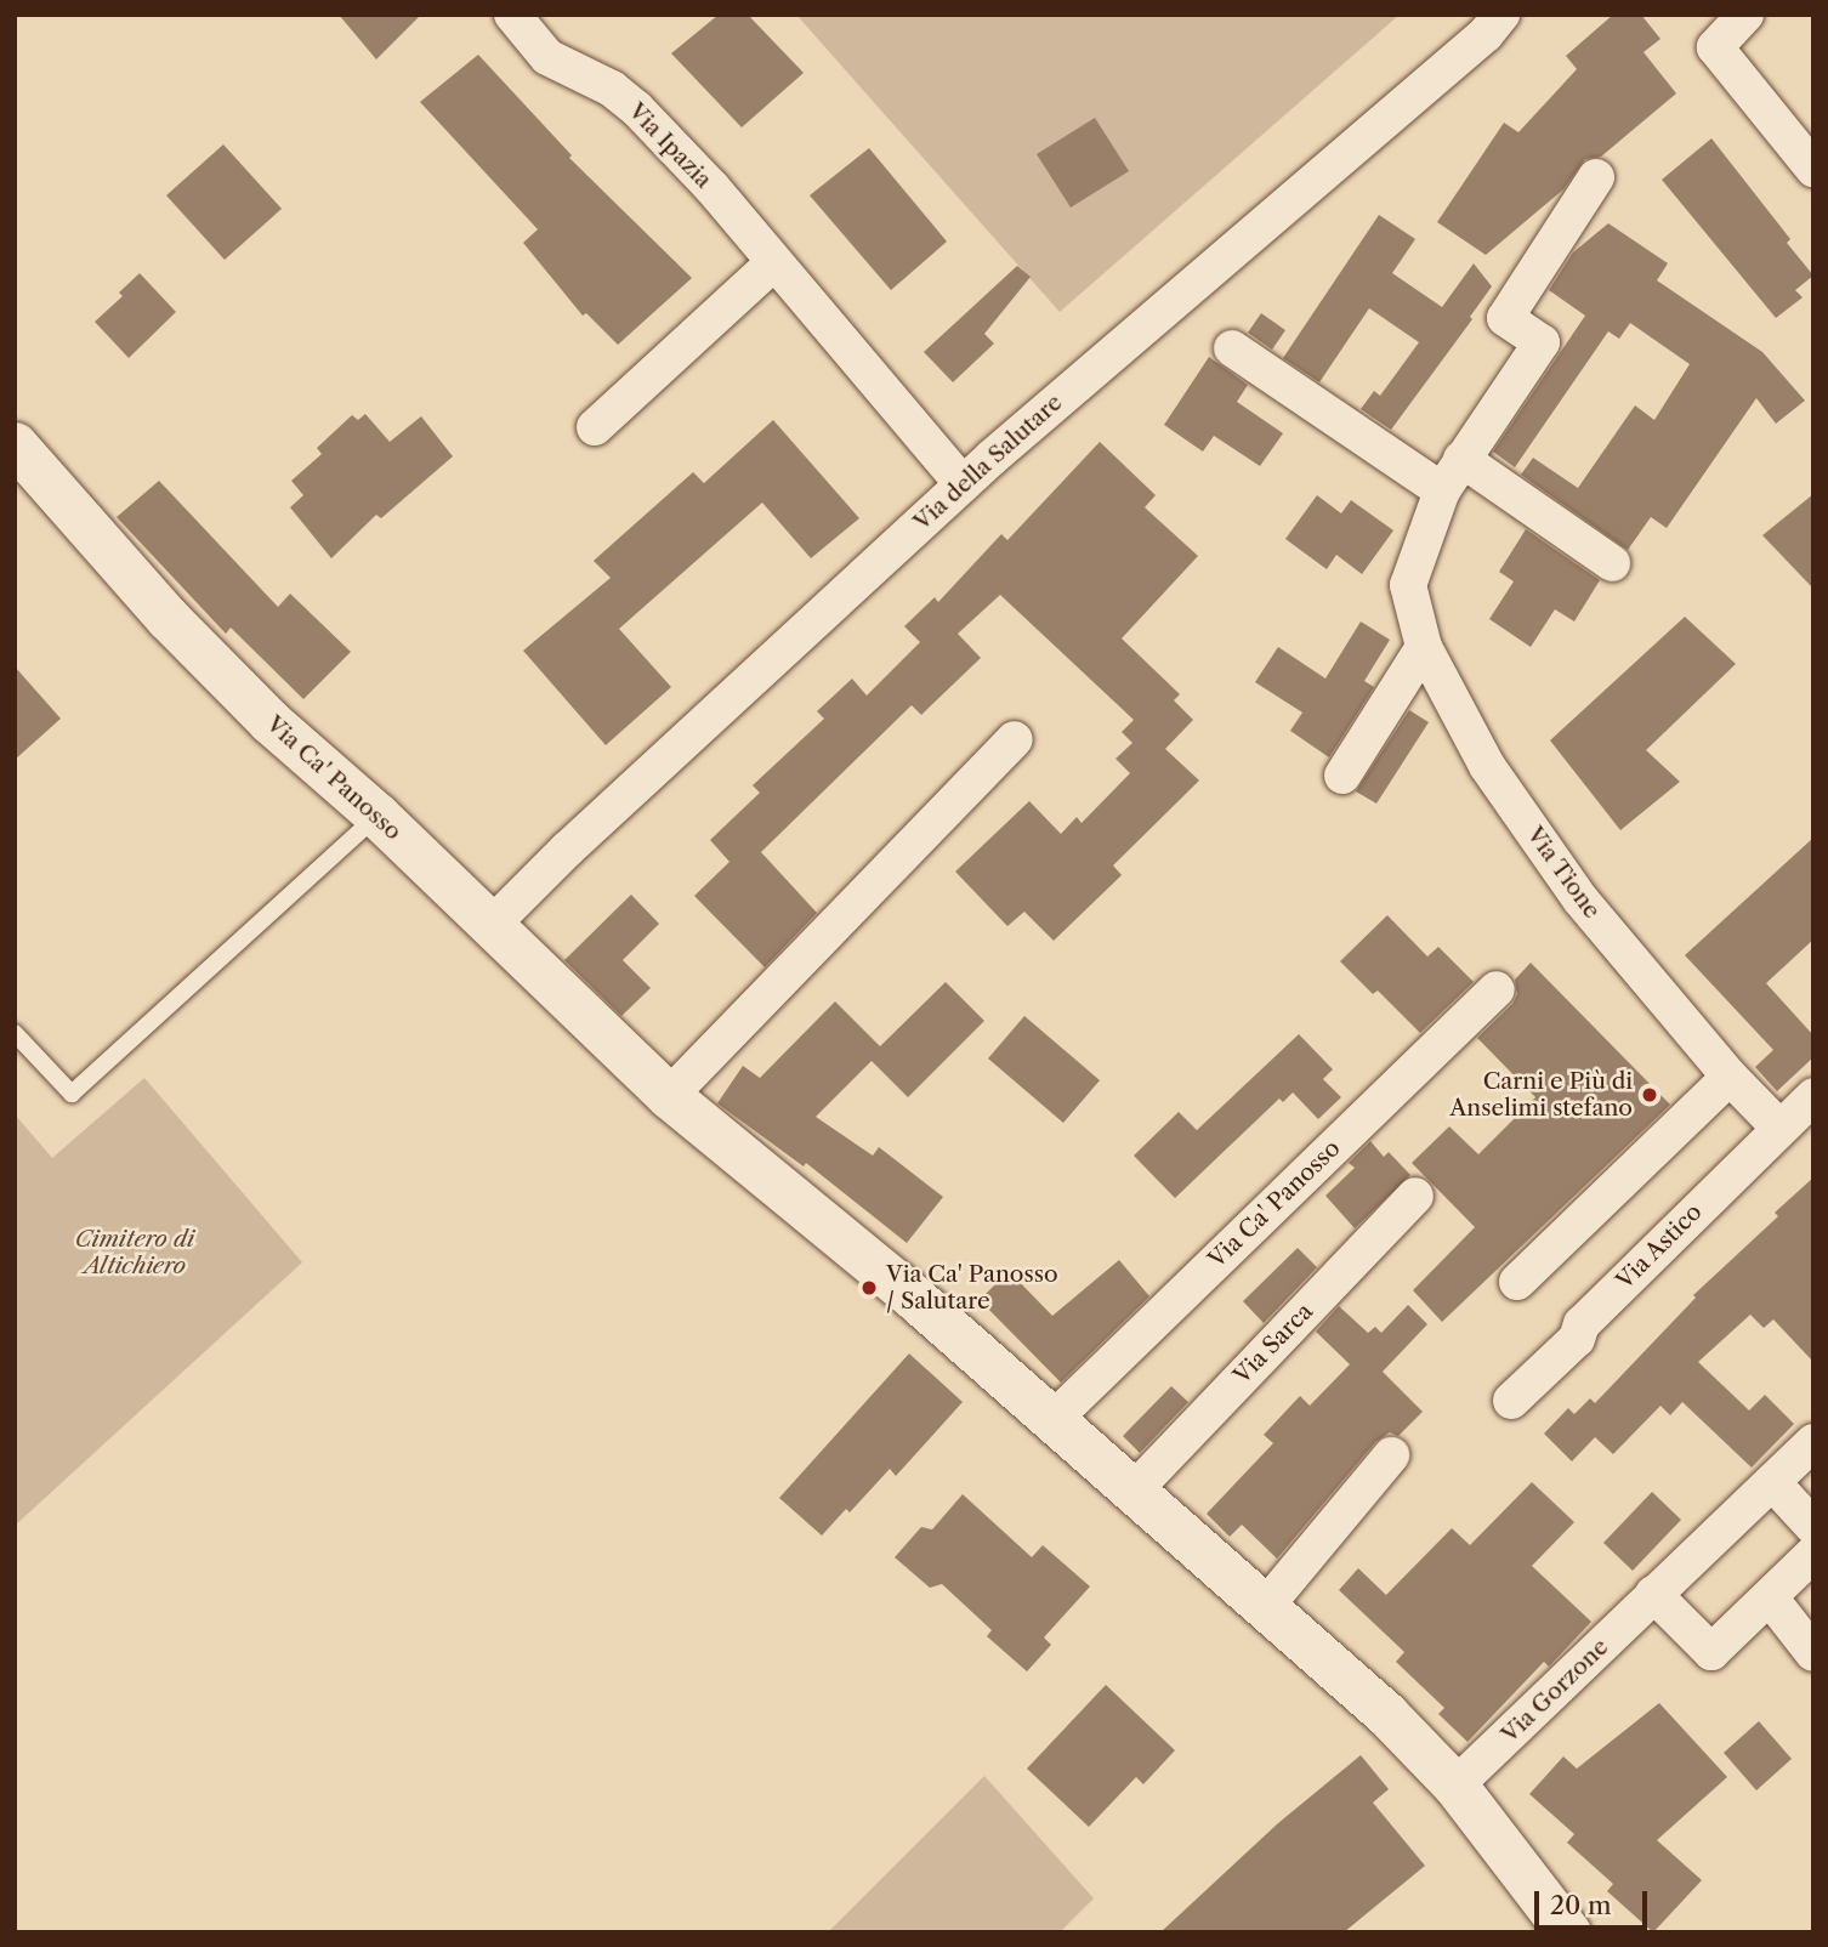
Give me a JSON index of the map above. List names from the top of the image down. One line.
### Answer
{"streets":{"street":["Via Ipazia","Via della Salutare","Via Ca' Panosso","Via Tione","Via Astico","Via Sarca","Via Gorzone"]},"crossings":[["Via Ipazia","Via della Salutare"],["Via della Salutare","Via Ca' Panosso"],["Via Ca' Panosso","Via Sarca"],["Via Ca' Panosso","Via Gorzone"],["Via Tione","Via Astico"]],"parks":["Cimitero di Altichiero"],"places":["Carni e Più di Anselimi stefano","Via Ca' Panosso / Salutare"],"scale_bar":"20 m"}
